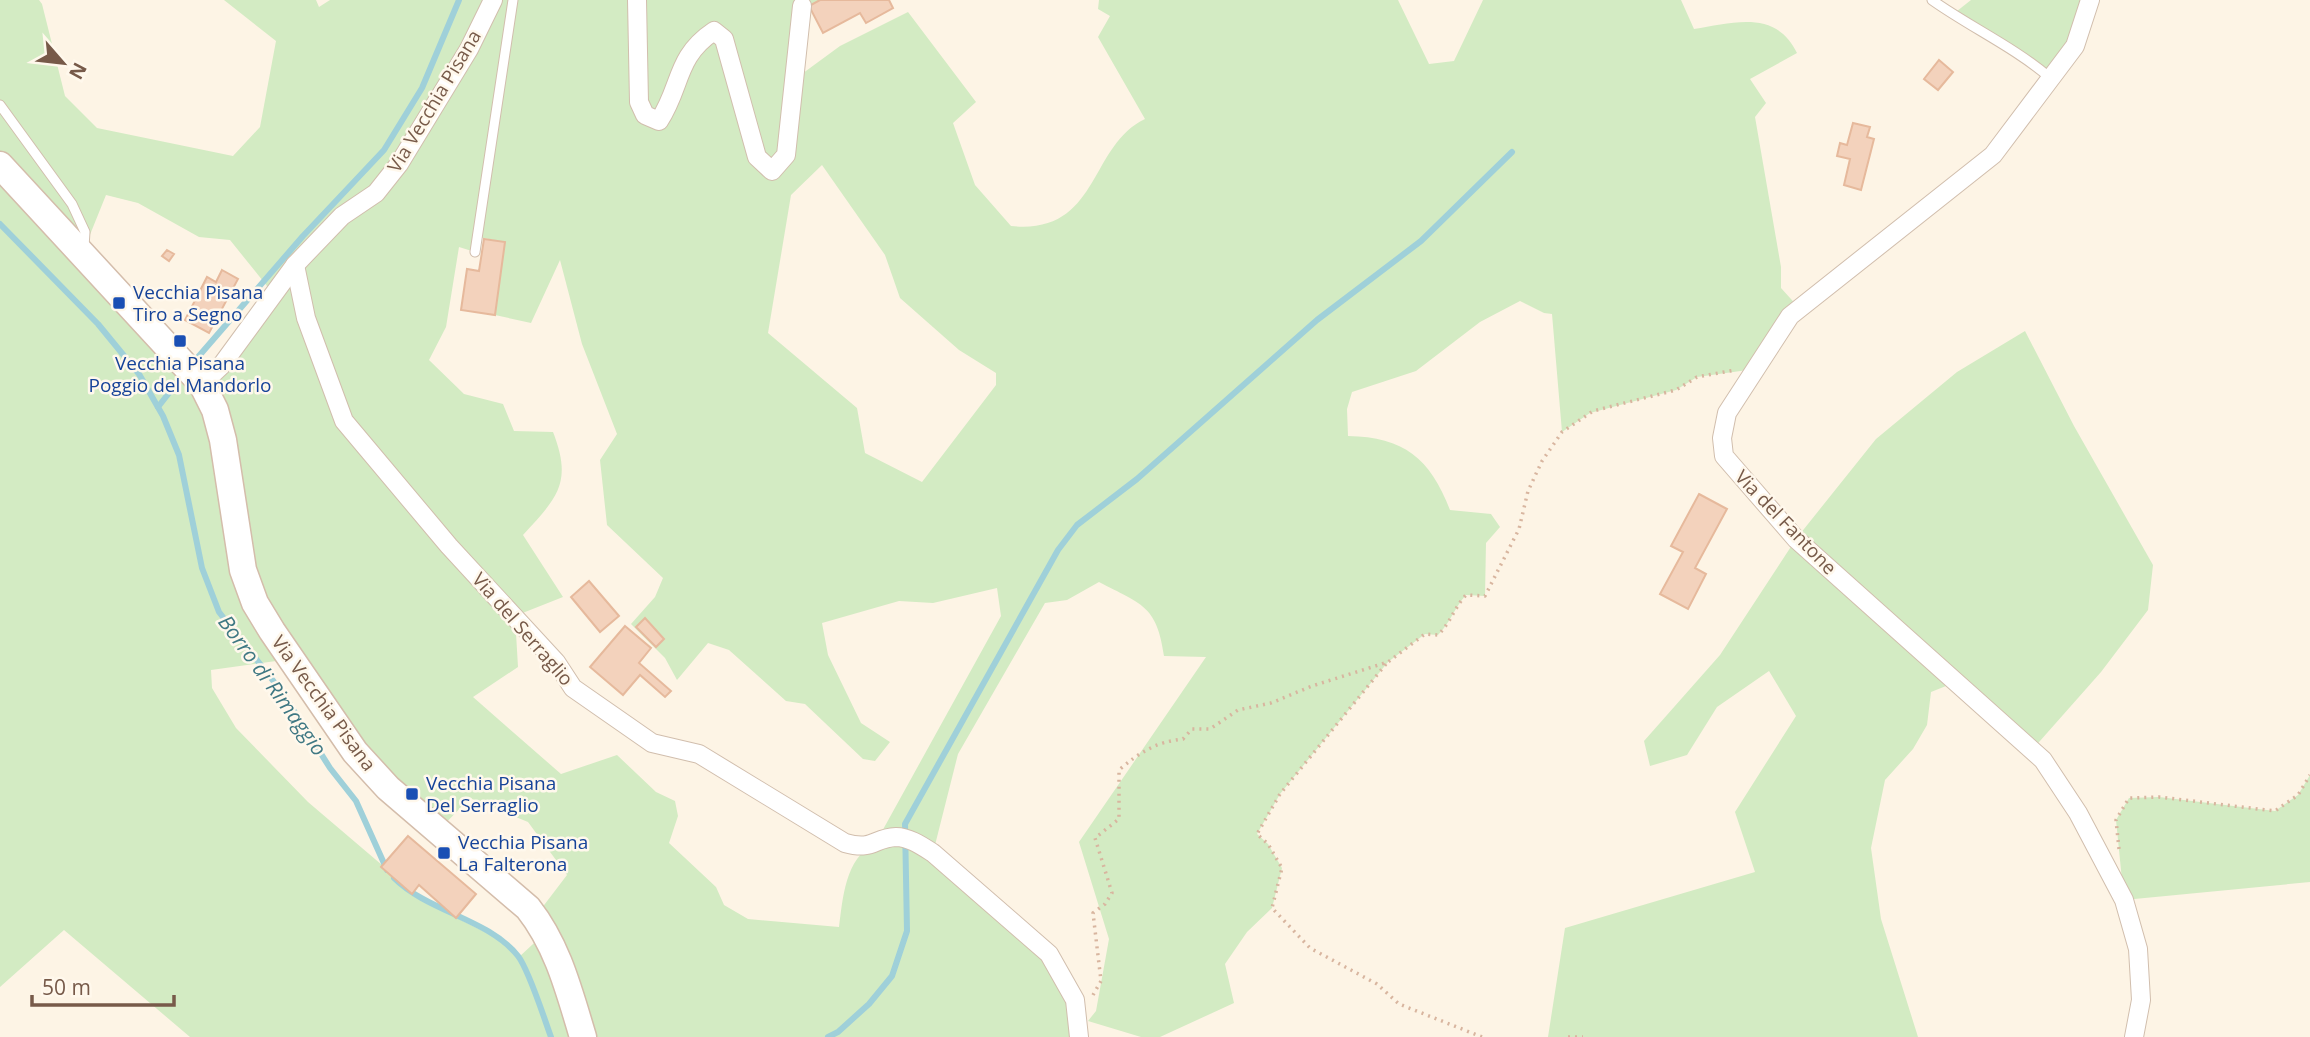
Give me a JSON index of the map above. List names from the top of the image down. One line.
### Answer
{"streets":{"main road":["Via Vecchia Pisana"],"street":["Via del Fantone","Via del Serraglio"]},"crossings":[["Via Vecchia Pisana","Via del Serraglio"]],"water":["Borro di Rimaggio"],"places":{"transit":["Vecchia Pisana Tiro a Segno","Vecchia Pisana Poggio del Mandorlo","Vecchia Pisana Del Serraglio","Vecchia Pisana La Falterona"]},"scale_bar":"50 m","north":"bottom right"}
